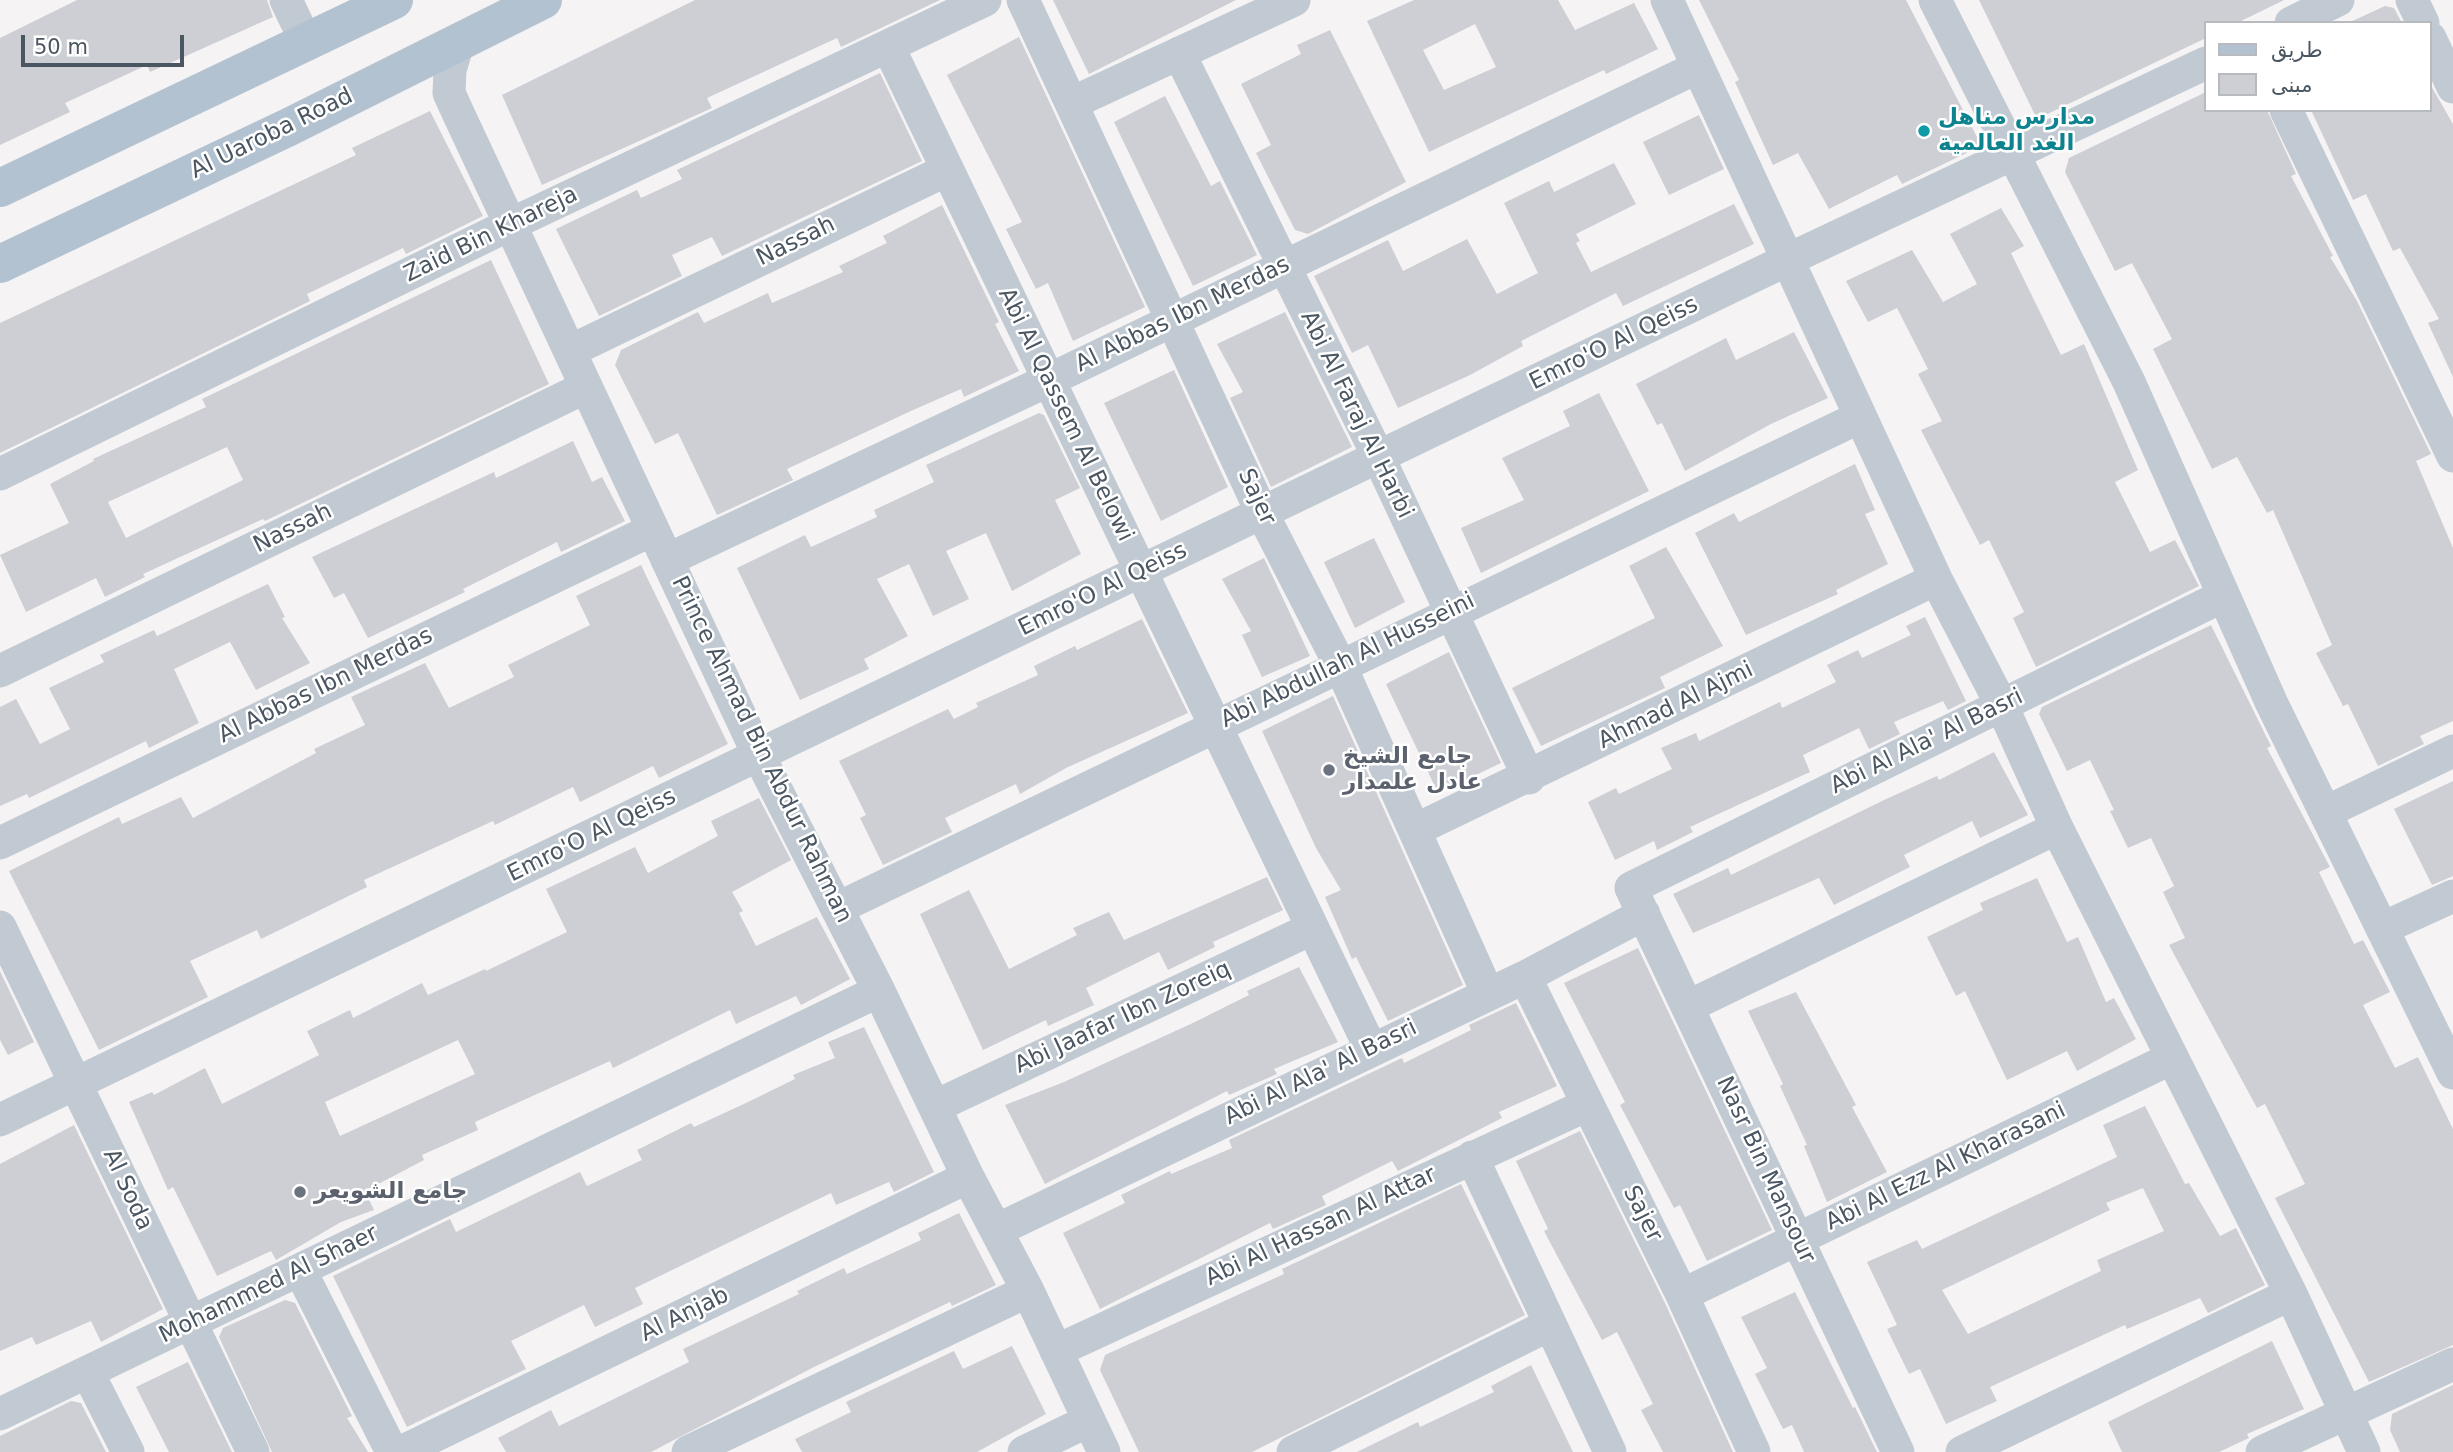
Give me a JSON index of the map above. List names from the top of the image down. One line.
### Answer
{"streets":{"main road":["Al Uaroba Road"],"street":["Zaid Bin Khareja","Nassah","Al Abbas Ibn Merdas","Emro'O Al Qeiss","Abi Al Qassem Al Belowi","Abi Al Faraj Al Harbi","Sajer","Abi Abdullah Al Husseini","Ahmad Al Ajmi","Abi Al Ala' Al Basri","Prince Ahmad Bin Abdur Rahman","Abi Jaafar Ibn Zoreiq","Abi Al Ezz Al Kharasani","Nasr Bin Mansour","Al Soda","Abi Al Hassan Al Attar","Mohammed Al Shaer","Al Anjab"]},"crossings":[["Al Uaroba Road","Prince Ahmad Bin Abdur Rahman"],["Zaid Bin Khareja","Abi Al Qassem Al Belowi"],["Zaid Bin Khareja","Prince Ahmad Bin Abdur Rahman"],["Nassah","Abi Al Qassem Al Belowi"],["Nassah","Prince Ahmad Bin Abdur Rahman"],["Al Abbas Ibn Merdas","Abi Al Qassem Al Belowi"],["Al Abbas Ibn Merdas","Abi Al Faraj Al Harbi"],["Al Abbas Ibn Merdas","Sajer"],["Al Abbas Ibn Merdas","Prince Ahmad Bin Abdur Rahman"],["Emro'O Al Qeiss","Abi Al Qassem Al Belowi"],["Emro'O Al Qeiss","Abi Al Faraj Al Harbi"],["Emro'O Al Qeiss","Sajer"],["Emro'O Al Qeiss","Prince Ahmad Bin Abdur Rahman"],["Emro'O Al Qeiss","Al Soda"],["Abi Al Qassem Al Belowi","Abi Abdullah Al Husseini"],["Abi Al Qassem Al Belowi","Abi Al Ala' Al Basri"],["Abi Al Qassem Al Belowi","Abi Jaafar Ibn Zoreiq"],["Abi Al Faraj Al Harbi","Abi Abdullah Al Husseini"],["Abi Al Faraj Al Harbi","Ahmad Al Ajmi"],["Sajer","Abi Abdullah Al Husseini"],["Sajer","Ahmad Al Ajmi"],["Sajer","Abi Al Ala' Al Basri"],["Sajer","Abi Al Ezz Al Kharasani"],["Sajer","Abi Al Hassan Al Attar"],["Abi Abdullah Al Husseini","Prince Ahmad Bin Abdur Rahman"],["Abi Al Ala' Al Basri","Prince Ahmad Bin Abdur Rahman"],["Abi Al Ala' Al Basri","Nasr Bin Mansour"],["Prince Ahmad Bin Abdur Rahman","Abi Jaafar Ibn Zoreiq"],["Prince Ahmad Bin Abdur Rahman","Abi Al Hassan Al Attar"],["Prince Ahmad Bin Abdur Rahman","Mohammed Al Shaer"],["Prince Ahmad Bin Abdur Rahman","Al Anjab"],["Abi Al Ezz Al Kharasani","Nasr Bin Mansour"],["Al Soda","Mohammed Al Shaer"]],"places":["مدارس مناهل الغد العالمية","جامع الشيخ عادل علمدار","جامع الشويعر"],"legend":["طريق","مبنى"],"scale_bar":"50 m"}
